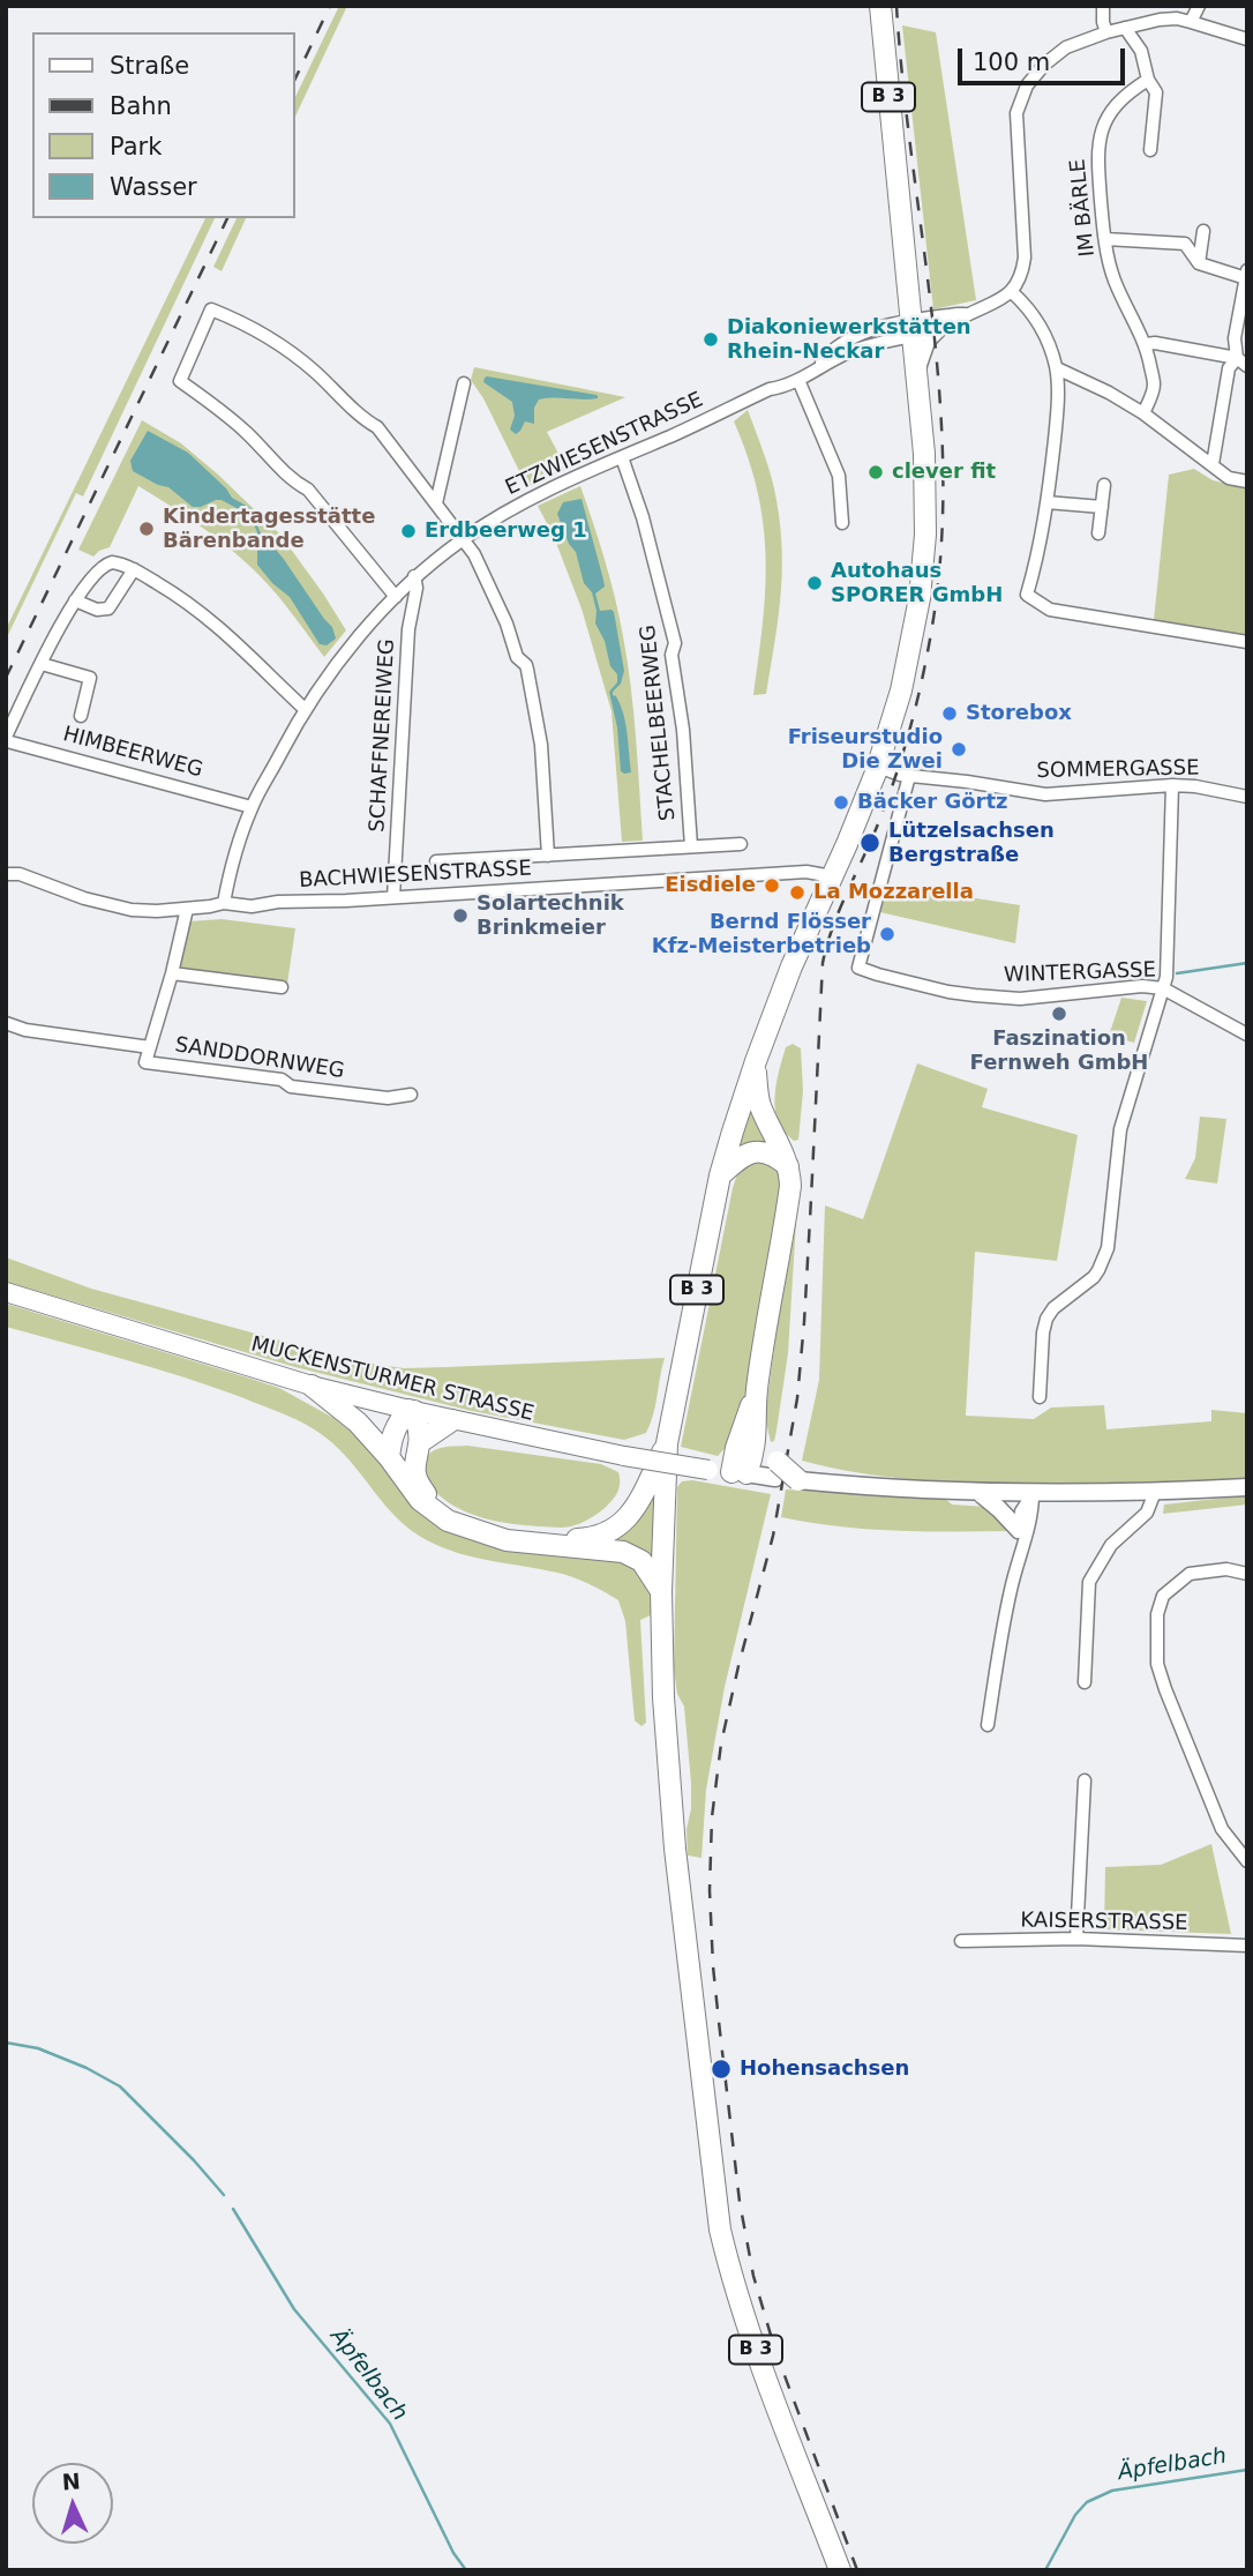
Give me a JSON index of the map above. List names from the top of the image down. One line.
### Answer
{"streets":{"main road":["B 3","MUCKENSTURMER STRASSE"],"street":["IM BÄRLE","ETZWIESENSTRASSE","STACHELBEERWEG","SCHAFFNEREIWEG","HIMBEERWEG","SOMMERGASSE","BACHWIESENSTRASSE","WINTERGASSE","SANDDORNWEG","KAISERSTRASSE"]},"crossings":[["B 3","ETZWIESENSTRASSE"],["B 3","SOMMERGASSE"],["B 3","BACHWIESENSTRASSE"],["ETZWIESENSTRASSE","STACHELBEERWEG"],["ETZWIESENSTRASSE","SCHAFFNEREIWEG"],["ETZWIESENSTRASSE","HIMBEERWEG"],["ETZWIESENSTRASSE","BACHWIESENSTRASSE"],["SCHAFFNEREIWEG","BACHWIESENSTRASSE"],["SOMMERGASSE","WINTERGASSE"],["BACHWIESENSTRASSE","SANDDORNWEG"]],"water":["Äpfelbach"],"places":["Diakoniewerkstätten Rhein-Neckar","clever fit","Kindertagesstätte Bärenbande","Erdbeerweg 1","Autohaus SPORER GmbH","Storebox","Friseurstudio Die Zwei","Bäcker Görtz","Lützelsachsen Bergstraße","Eisdiele","La Mozzarella","Solartechnik Brinkmeier","Bernd Flösser Kfz-Meisterbetrieb","Faszination Fernweh GmbH","Hohensachsen"],"legend":["Straße","Bahn","Park","Wasser"],"scale_bar":"100 m","north":"top"}
